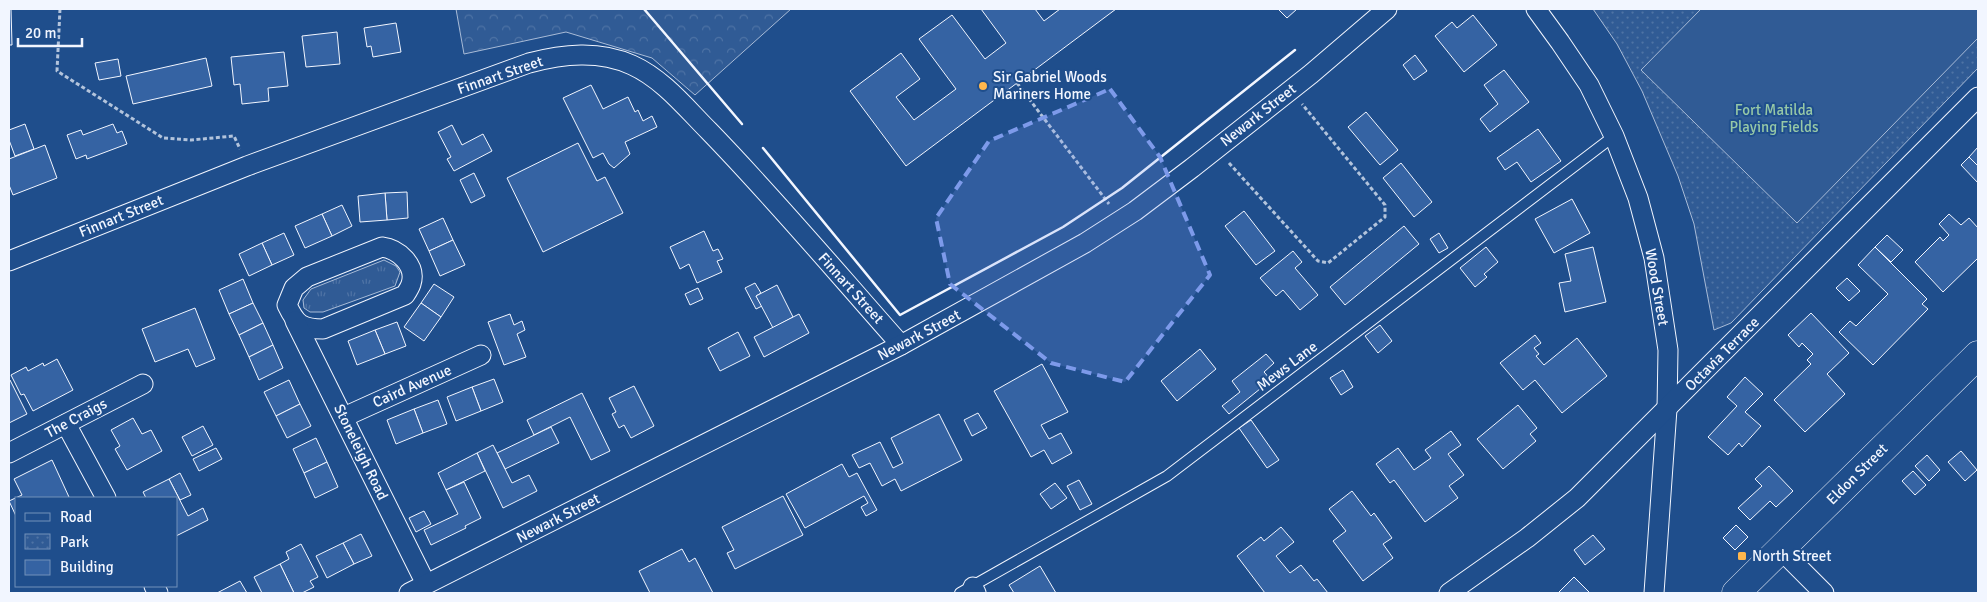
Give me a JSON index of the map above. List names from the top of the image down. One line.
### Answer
{"streets":{"main road":["Eldon Street"],"street":["Finnart Street","Newark Street","Wood Street","Octavia Terrace","Caird Avenue","The Craigs","Stoneleigh Road"],"lane":["Mews Lane"]},"crossings":[["Finnart Street","Newark Street"],["Newark Street","Stoneleigh Road"],["Wood Street","Octavia Terrace"],["Wood Street","Mews Lane"],["Caird Avenue","Stoneleigh Road"]],"parks":["Fort Matilda Playing Fields"],"places":{"other":["Sir Gabriel Woods Mariners Home"],"transit":["North Street"]},"legend":["Road","Park","Building"],"scale_bar":"20 m"}
